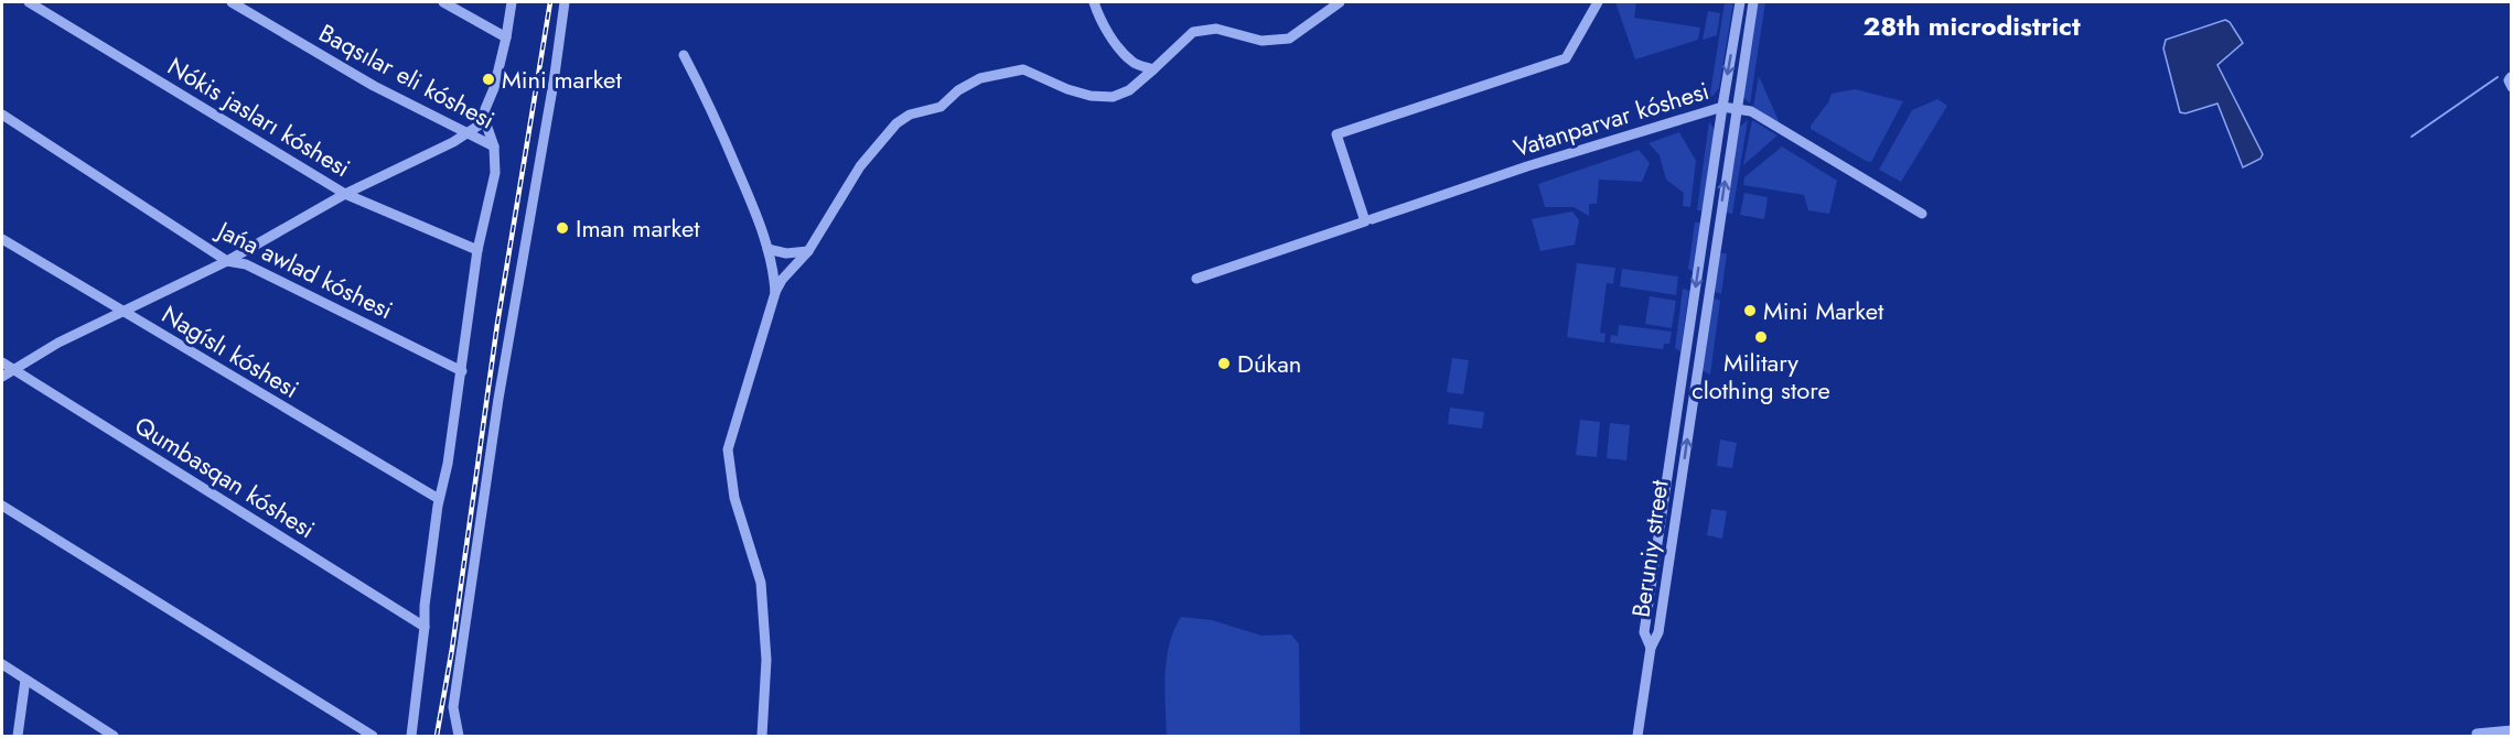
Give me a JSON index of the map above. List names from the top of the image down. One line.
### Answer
{"streets":{"street":["Baqsılar eli kóshesi","Nókis jasları kóshesi","Vatanparvar kóshesi","Jańa awlad kóshesi","Naǵıslı kóshesi","Qumbasqan kóshesi","Beruniy street"]},"crossings":[["Vatanparvar kóshesi","Beruniy street"]],"districts":["28th microdistrict"],"places":["Mini market","Iman market","Mini Market","Military clothing store","Dúkan"]}
